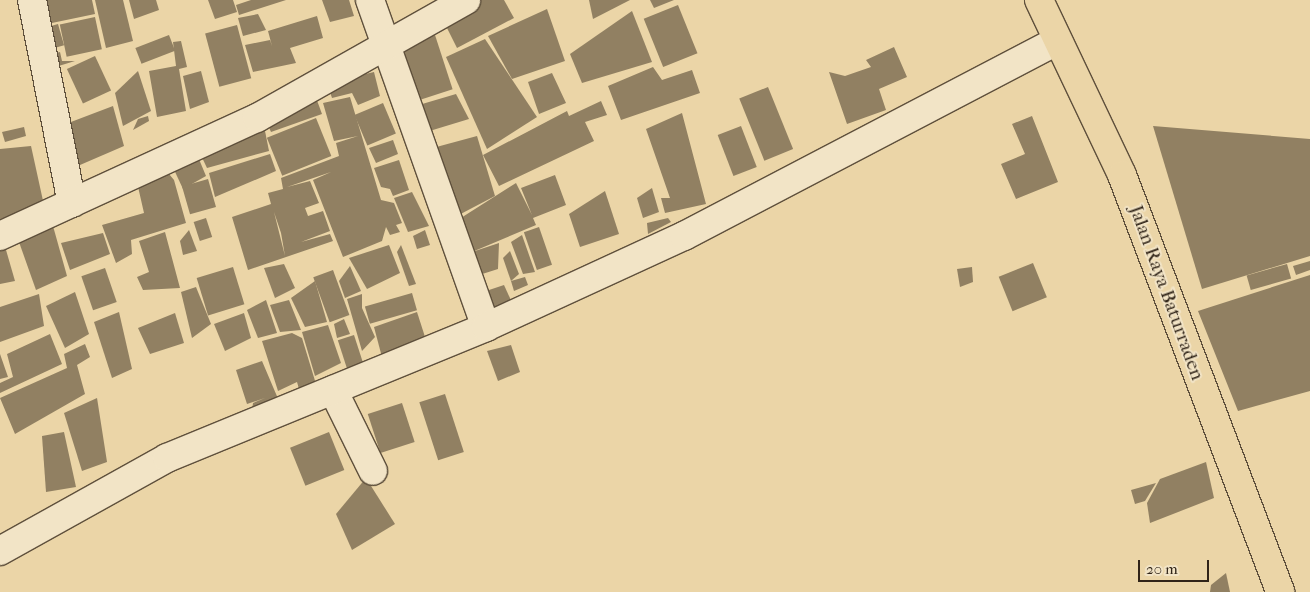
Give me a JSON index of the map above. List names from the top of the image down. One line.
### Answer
{"streets":{"main road":["Jalan Raya Baturraden"]},"scale_bar":"20 m"}
